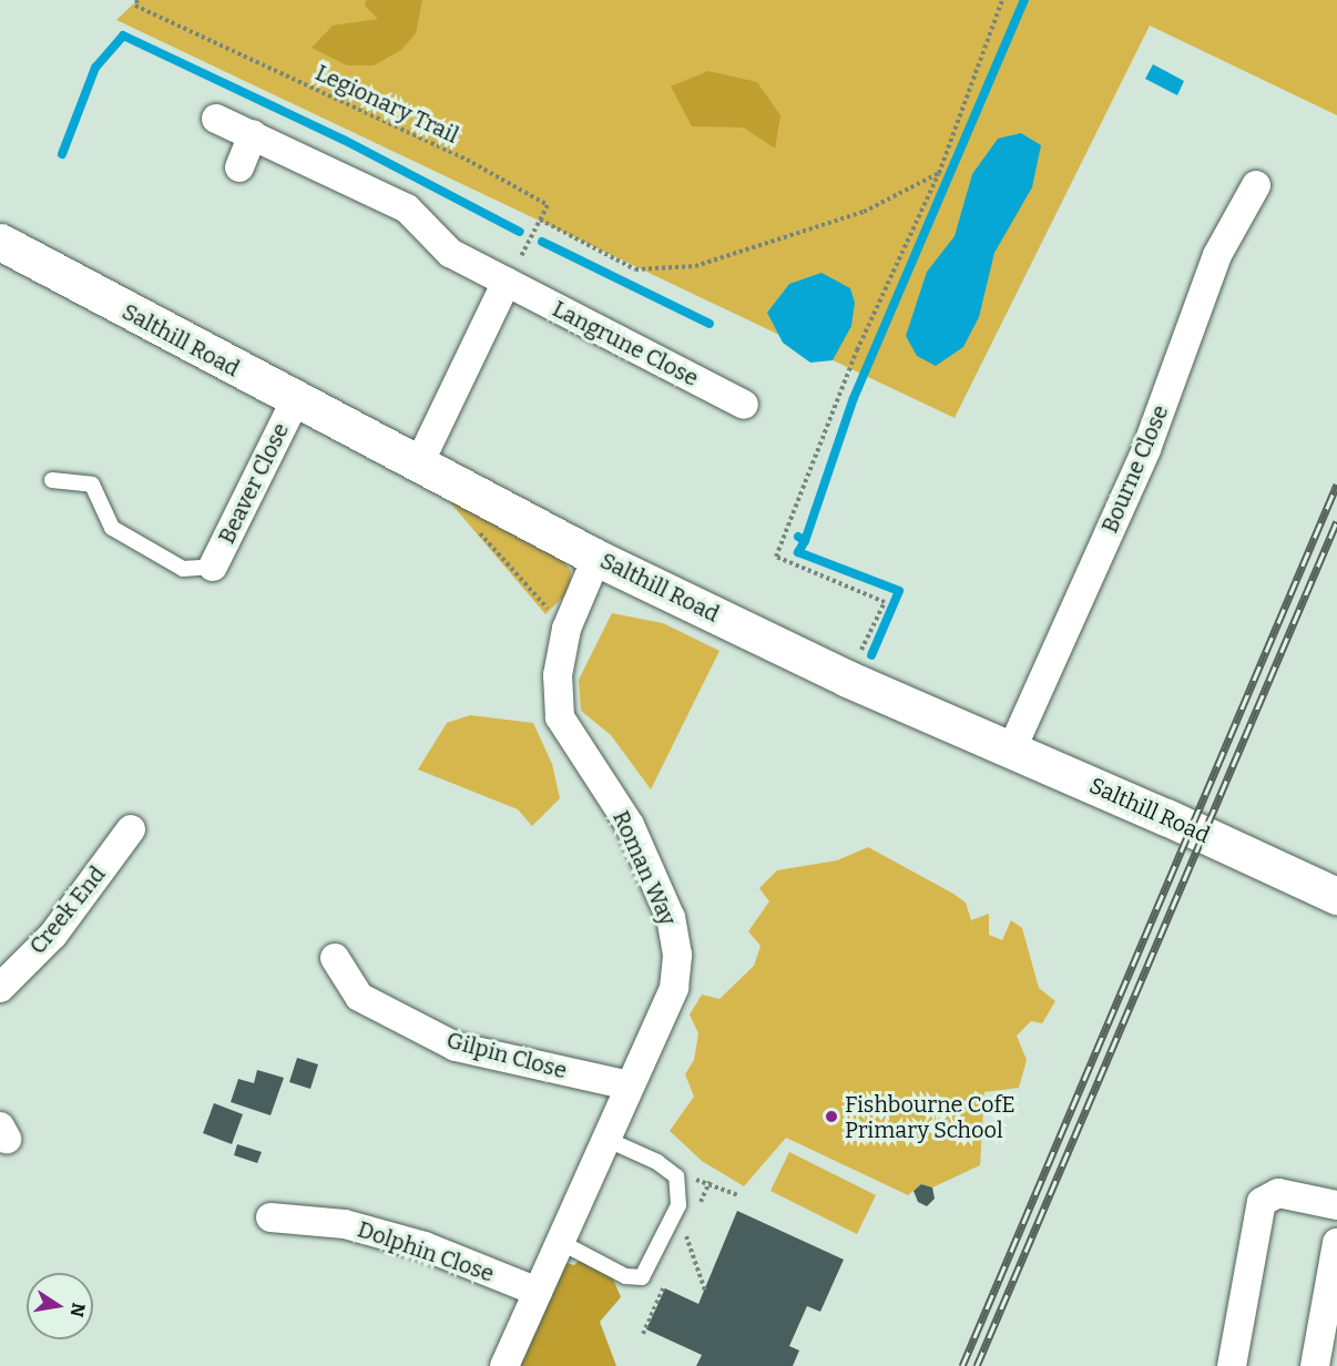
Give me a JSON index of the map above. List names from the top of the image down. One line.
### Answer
{"streets":{"street":["Salthill Road","Langrune Close","Bourne Close","Beaver Close","Roman Way","Creek End","Gilpin Close","Dolphin Close"],"path":["Legionary Trail"]},"crossings":[["Salthill Road","Bourne Close"],["Salthill Road","Beaver Close"],["Salthill Road","Roman Way"],["Roman Way","Gilpin Close"],["Roman Way","Dolphin Close"]],"places":["Fishbourne CofE Primary School"],"north":"right"}
